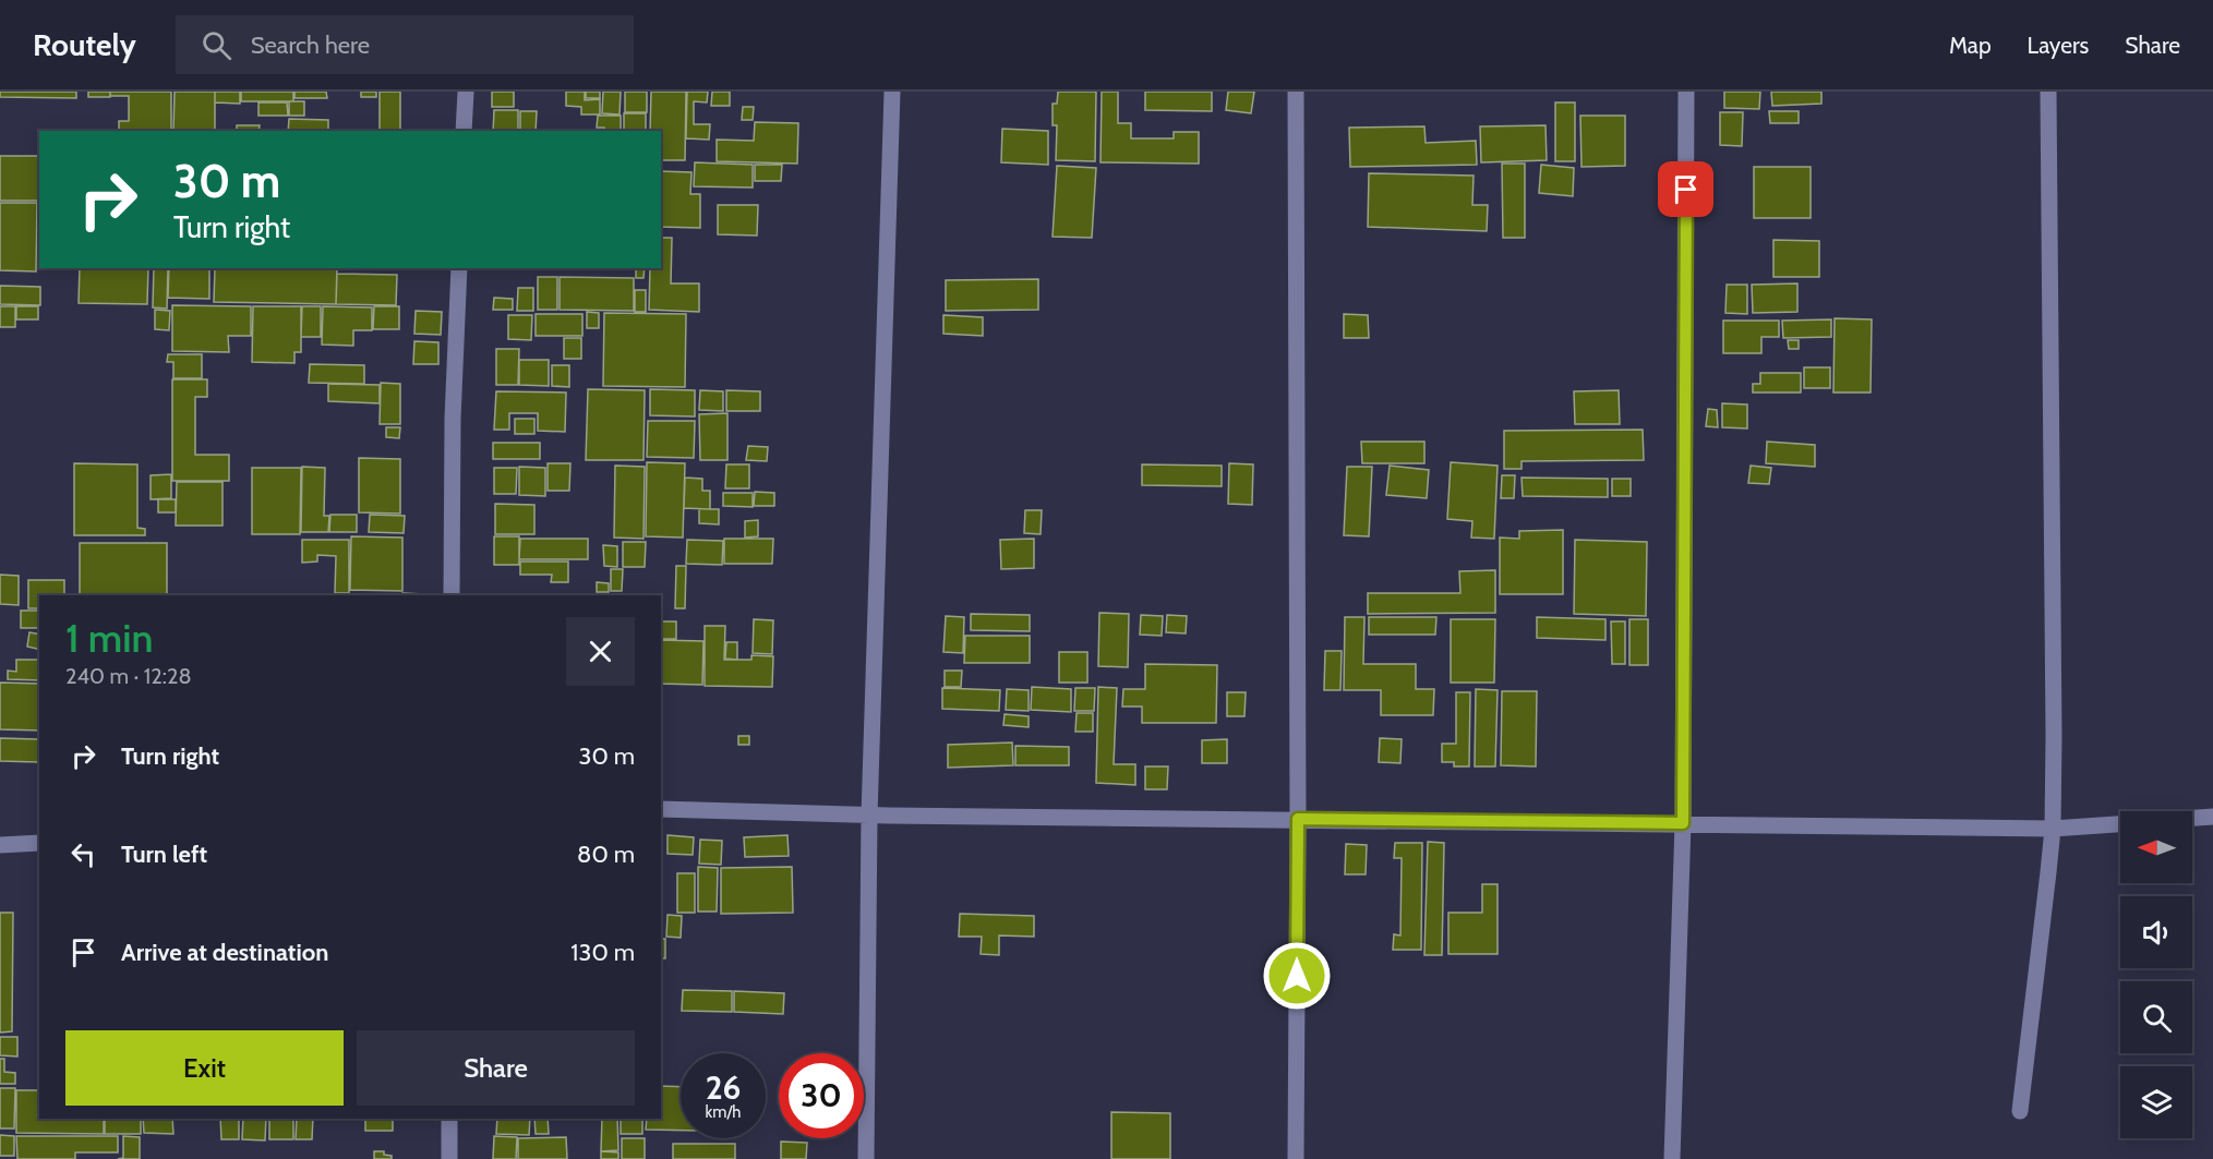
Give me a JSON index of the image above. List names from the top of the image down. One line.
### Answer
{"north":"left","page":{"header":"Routely","search":"Search here","nav":["Map","Layers","Share"],"turn":["30 m","Turn right"],"heading":["1 min","240 m · 12:28"],"list":[{"name":"Turn right","value":"30 m"},{"name":"Turn left","value":"80 m"},{"name":"Arrive at destination","value":"130 m"}],"buttons":["Exit","Share"],"speed":"26 km/h","limit":"30"}}
